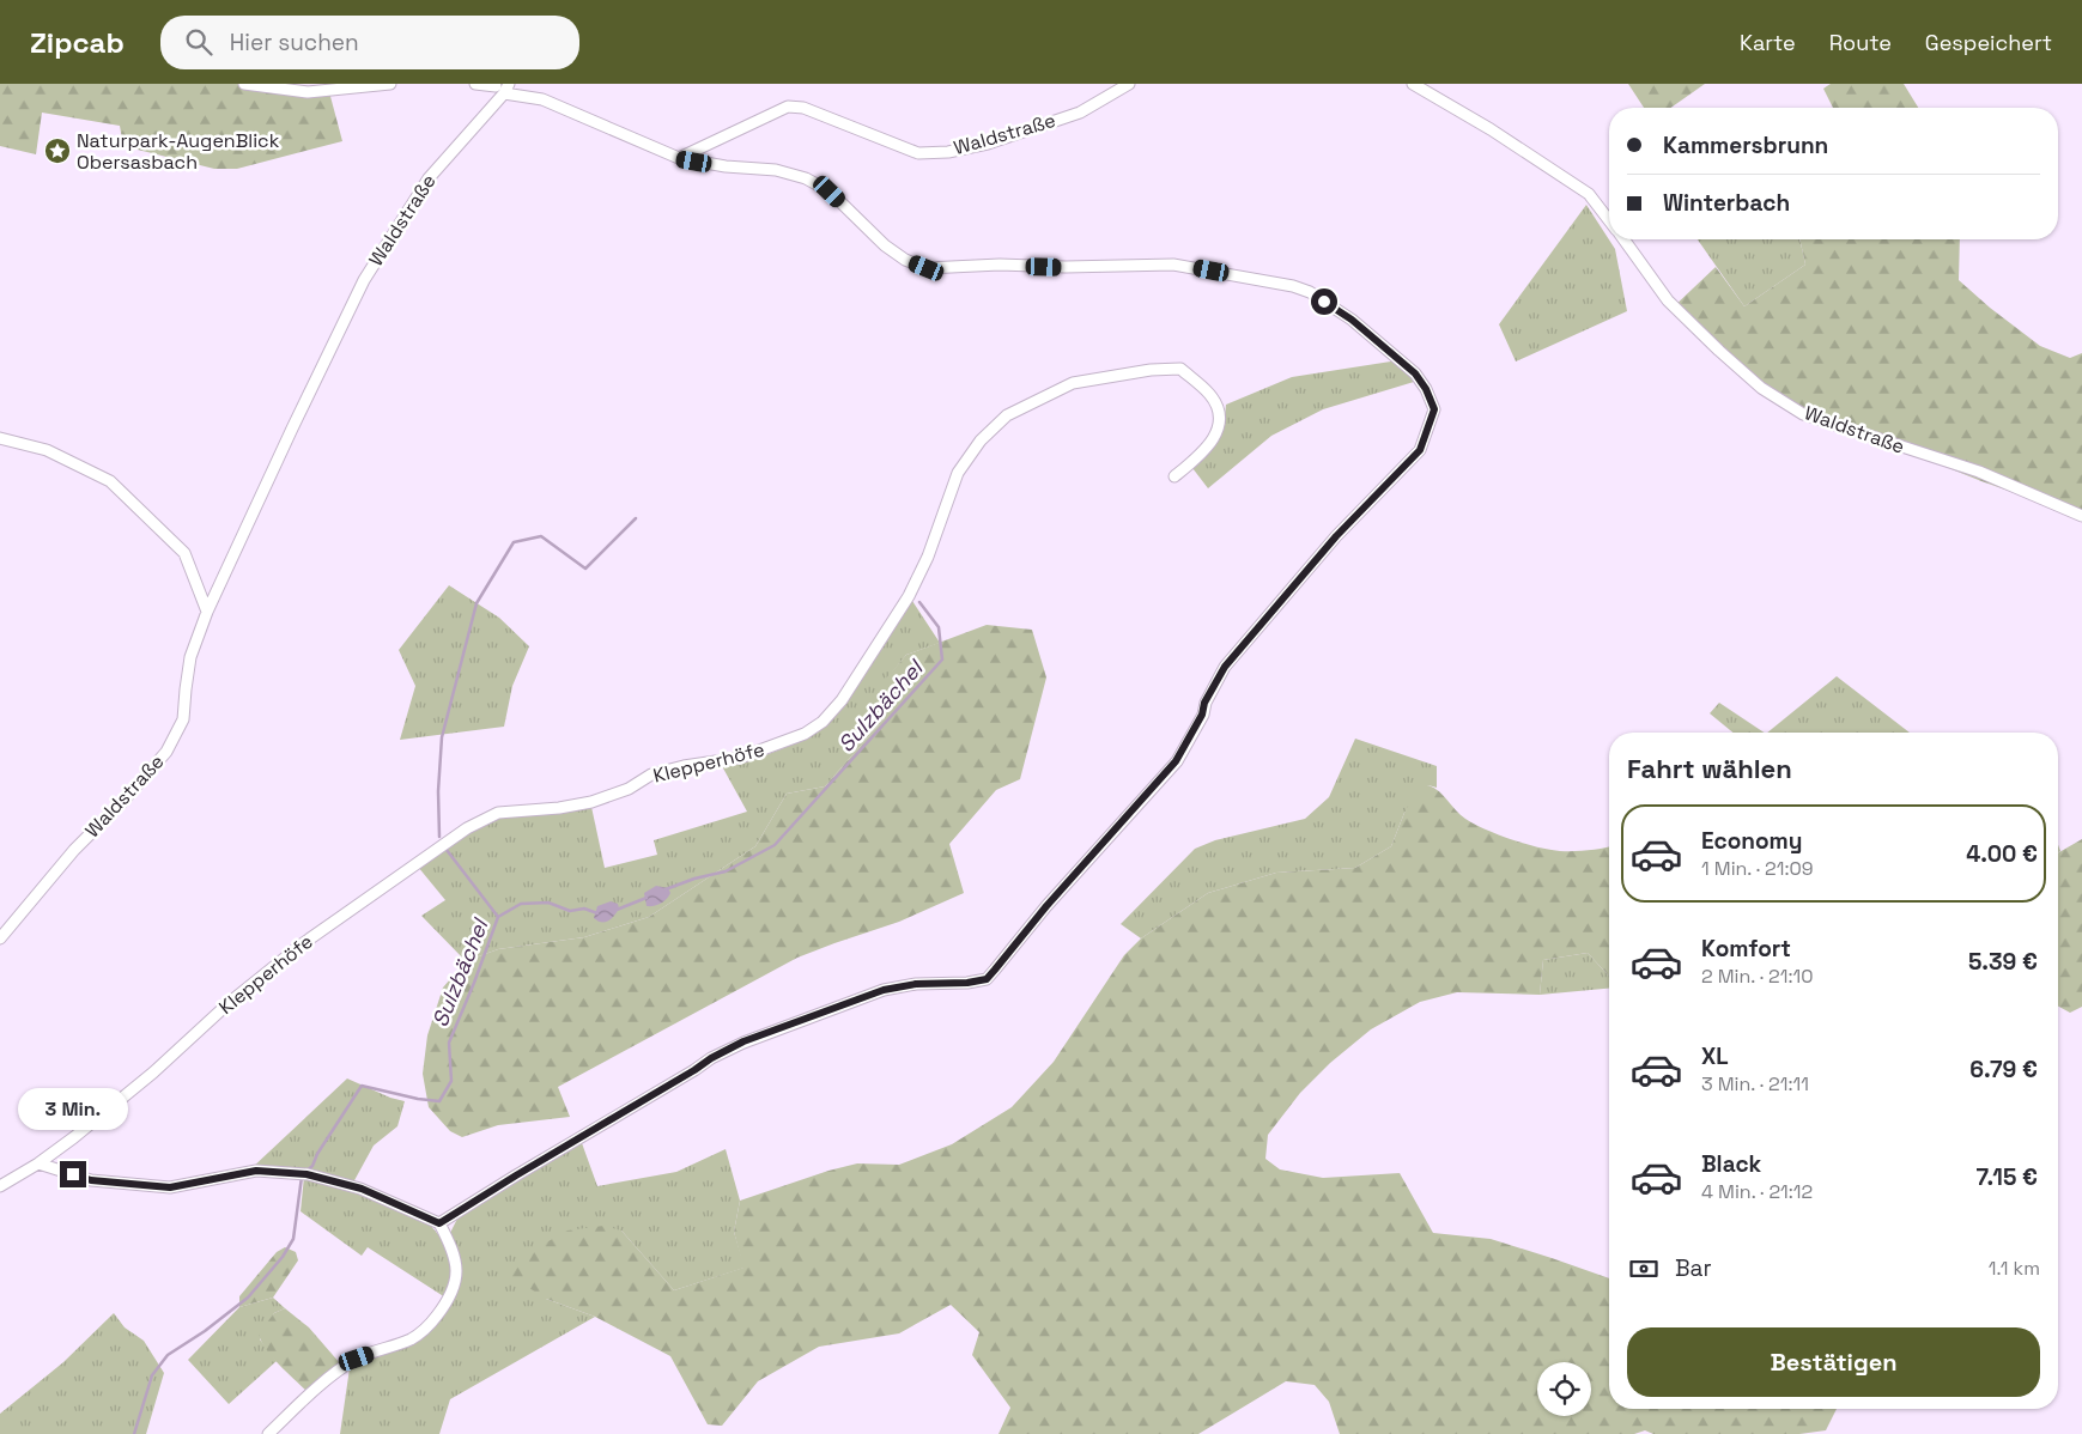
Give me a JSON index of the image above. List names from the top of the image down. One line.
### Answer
{"streets":{"street":["Waldstraße","Klepperhöfe"]},"water":["Sulzbächel"],"places":{"place":["Naturpark-AugenBlick Obersasbach"]},"page":{"header":"Zipcab","search":"Hier suchen","nav":["Karte","Route","Gespeichert"],"banner":["Kammersbrunn","Winterbach"],"heading":"Fahrt wählen","list":[{"name":"Economy","note":"1 Min. · 21:09","value":"4.00 €"},{"name":"Komfort","note":"2 Min. · 21:10","value":"5.39 €"},{"name":"XL","note":"3 Min. · 21:11","value":"6.79 €"},{"name":"Black","note":"4 Min. · 21:12","value":"7.15 €"}],"bubble":"3 Min.","pay":["Bar","1.1 km"],"buttons":"Bestätigen"}}
